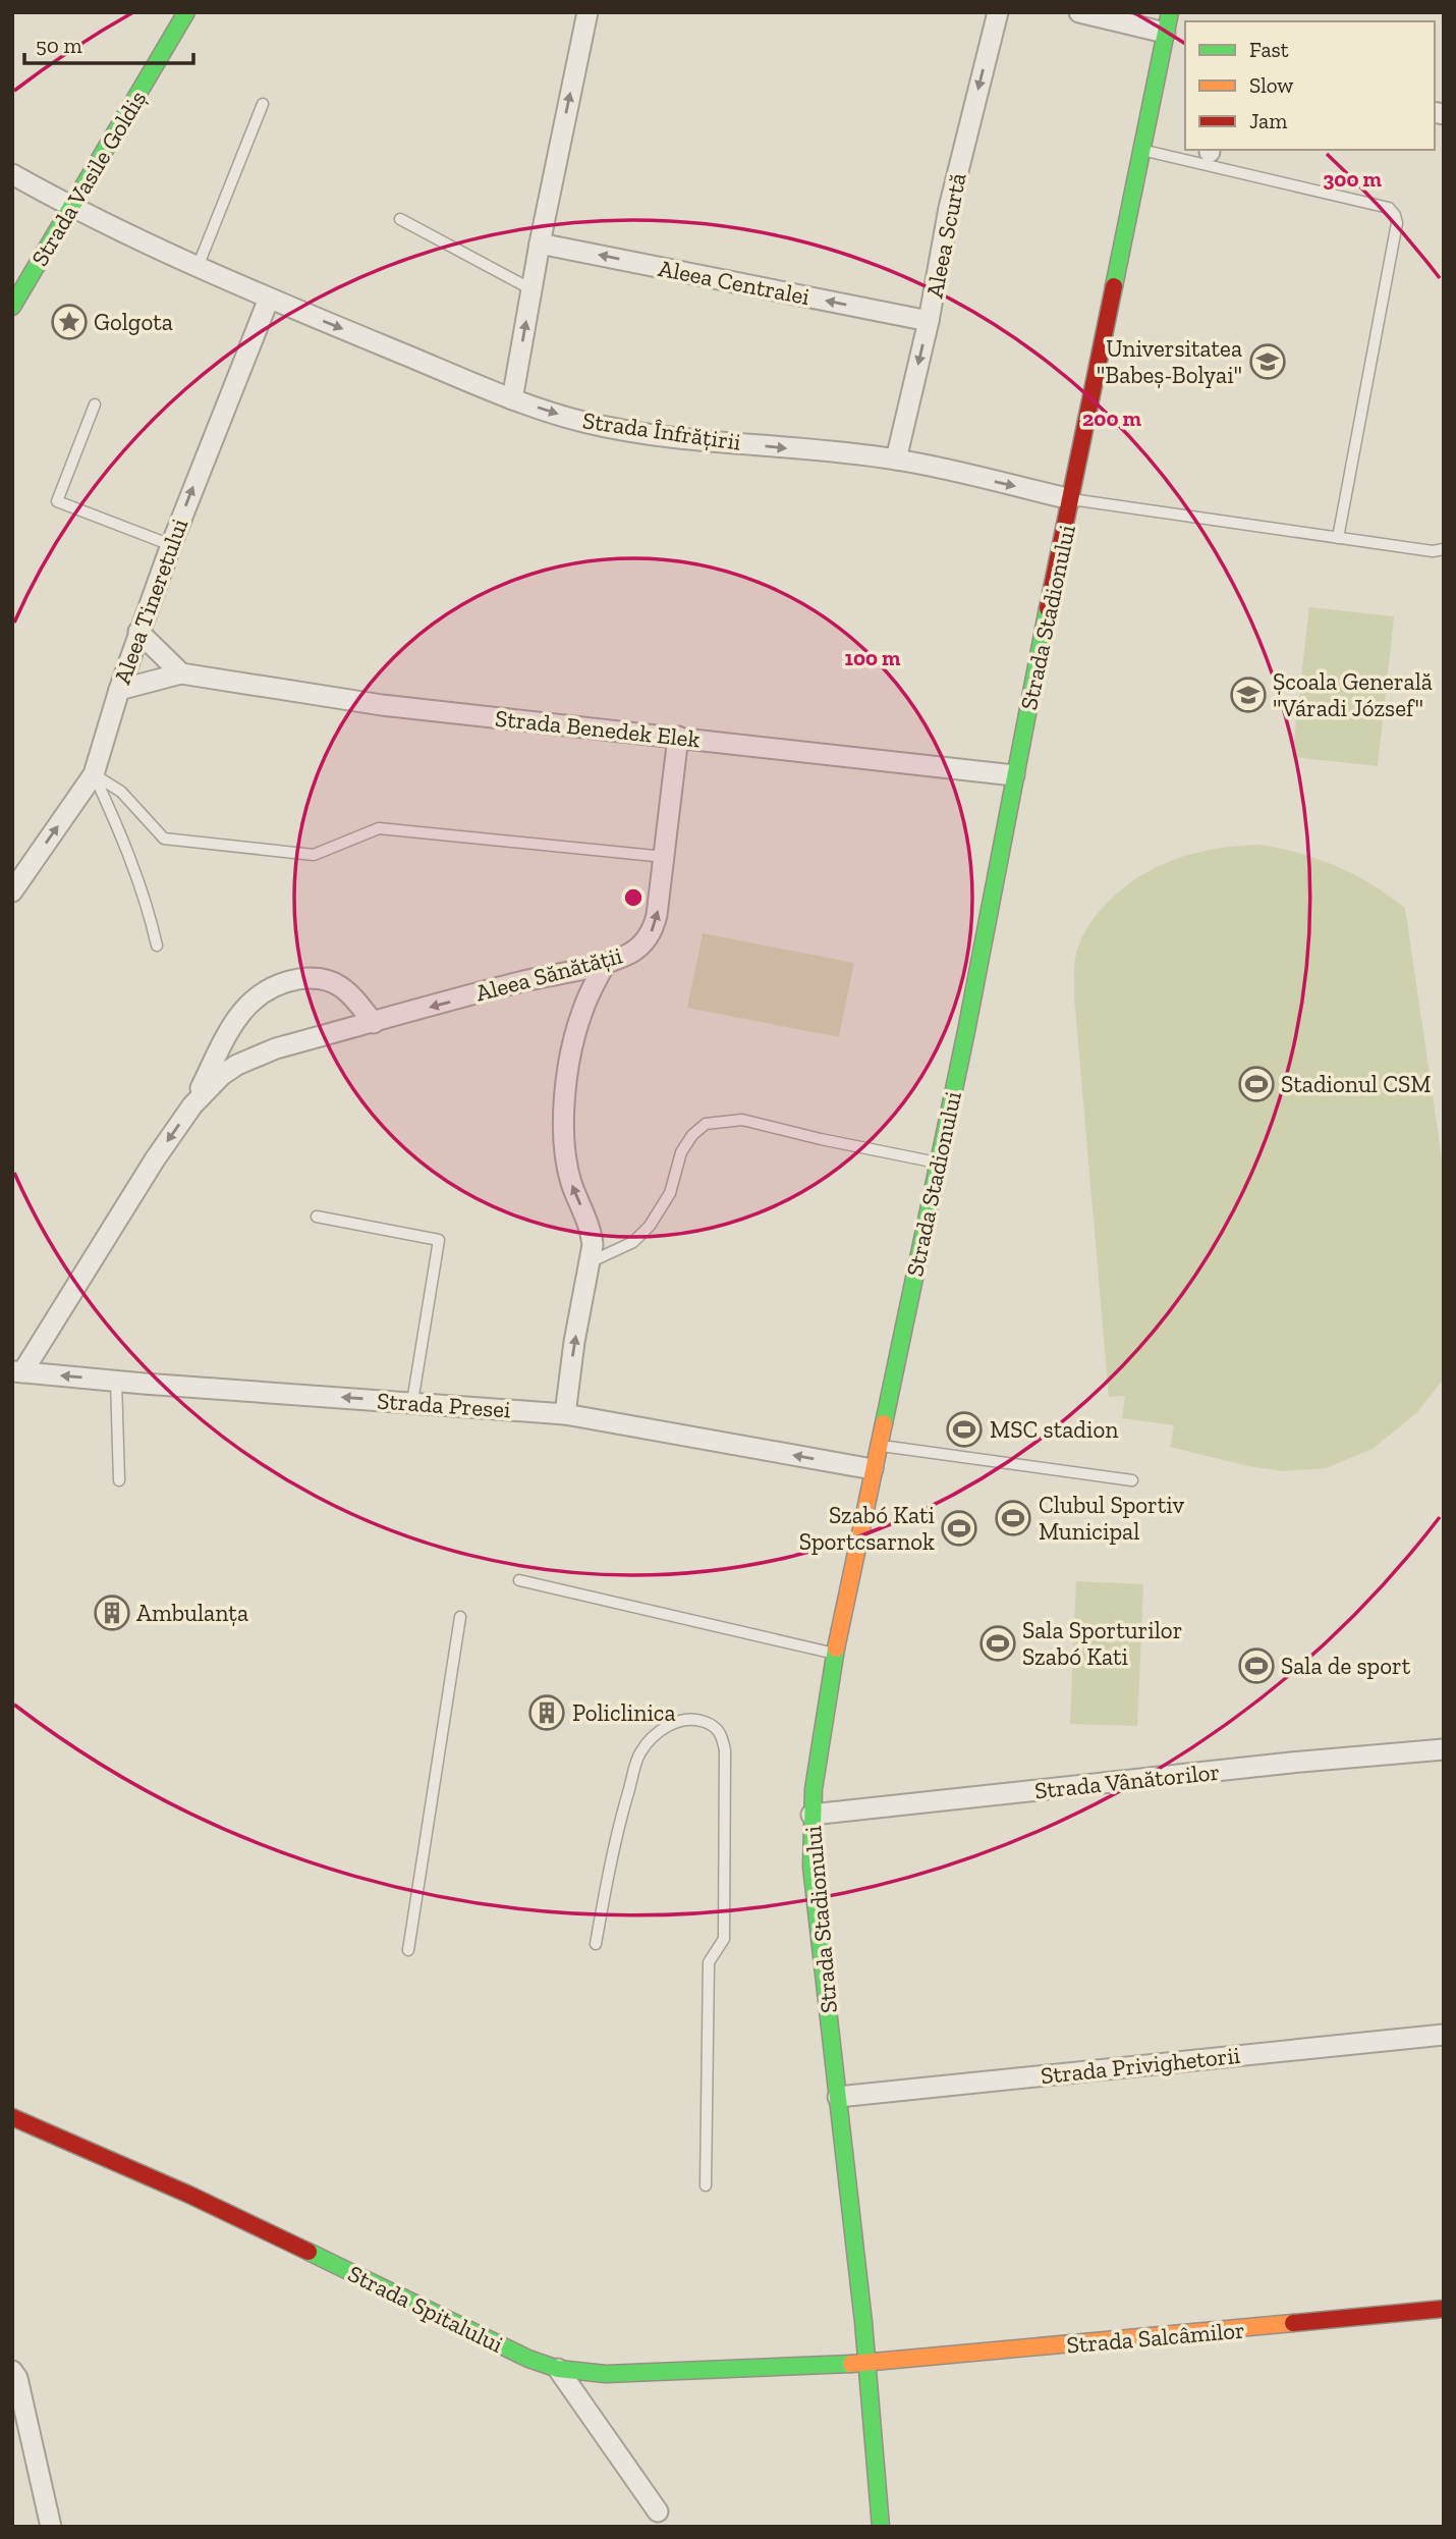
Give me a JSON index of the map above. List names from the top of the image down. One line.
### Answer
{"streets":{"street":["Strada Vasile Goldiș","Aleea Scurtă","Aleea Centralei","Strada Înfrățirii","Aleea Tineretului","Strada Stadionului","Strada Benedek Elek","Aleea Sănătății","Strada Presei","Strada Vânătorilor","Strada Privighetorii","Strada Spitalului","Strada Salcâmilor"]},"crossings":[["Strada Vasile Goldiș","Strada Înfrățirii"],["Aleea Scurtă","Aleea Centralei"],["Aleea Scurtă","Strada Înfrățirii"],["Strada Înfrățirii","Aleea Tineretului"],["Strada Înfrățirii","Strada Stadionului"],["Aleea Tineretului","Strada Benedek Elek"],["Strada Stadionului","Strada Benedek Elek"],["Strada Stadionului","Strada Presei"],["Strada Stadionului","Strada Vânătorilor"],["Strada Stadionului","Strada Privighetorii"],["Strada Stadionului","Strada Spitalului"],["Strada Stadionului","Strada Salcâmilor"],["Strada Benedek Elek","Aleea Sănătății"],["Aleea Sănătății","Strada Presei"],["Strada Spitalului","Strada Salcâmilor"]],"one_way":["Aleea Scurtă","Aleea Centralei","Strada Înfrățirii","Aleea Tineretului","Strada Presei"],"places":{"place":["Golgota"],"school or university":["Universitatea \"Babeș-Bolyai\"","Școala Generală \"Váradi József\""],"sports":["Stadionul CSM","MSC stadion","Clubul Sportiv Municipal","Szabó Kati Sportcsarnok","Sala Sporturilor Szabó Kati","Sala de sport"],"building":["Ambulanța","Policlinica"]},"legend":["Fast","Slow","Jam"],"scale_bar":"50 m","rings":["300 m","200 m","100 m"]}
